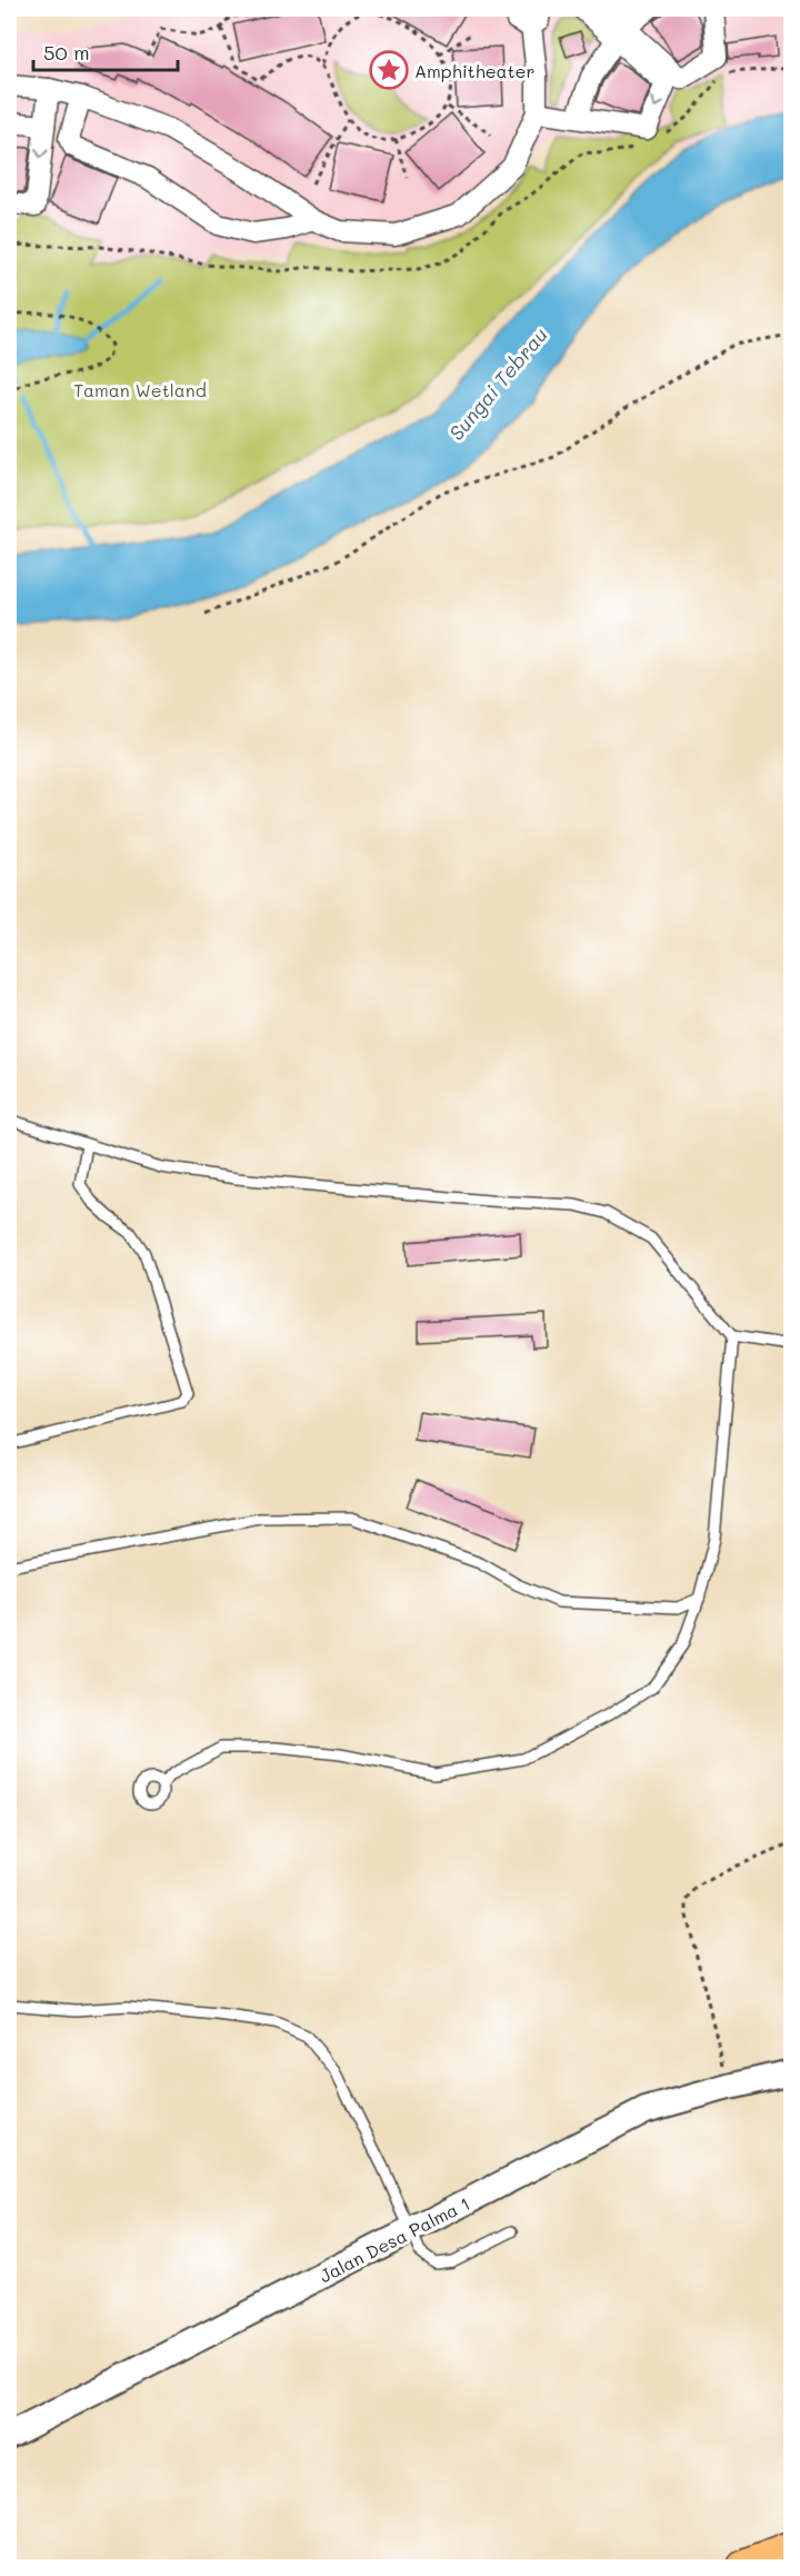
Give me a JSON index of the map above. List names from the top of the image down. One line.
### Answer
{"streets":{"street":["Jalan Desa Palma 1"]},"water":["Sungai Tebrau"],"parks":["Taman Wetland"],"places":{"place":["Amphitheater"]},"scale_bar":"50 m"}
